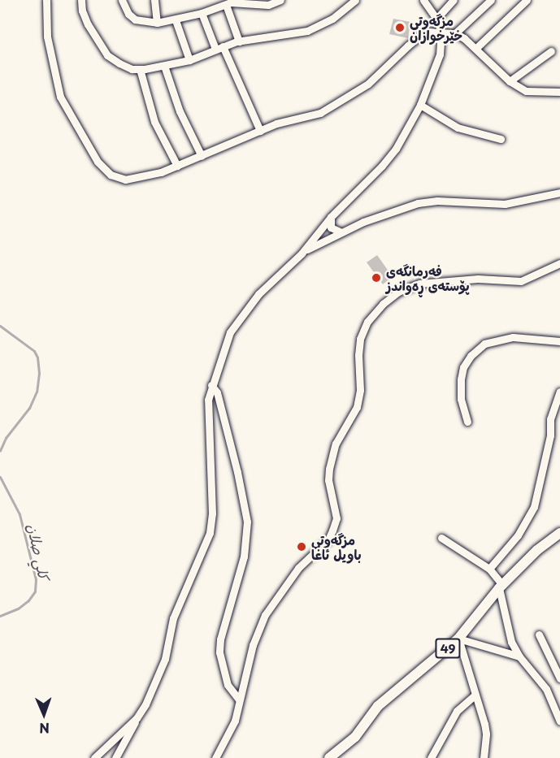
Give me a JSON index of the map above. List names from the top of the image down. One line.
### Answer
{"streets":{"main road":["49"]},"water":["كلي صلان"],"places":["مزگەوتی خێرخوازان","فەرمانگەی پۆستەی ڕەواندز","مزگەوتی باویل ئاغا"],"north":"bottom"}
